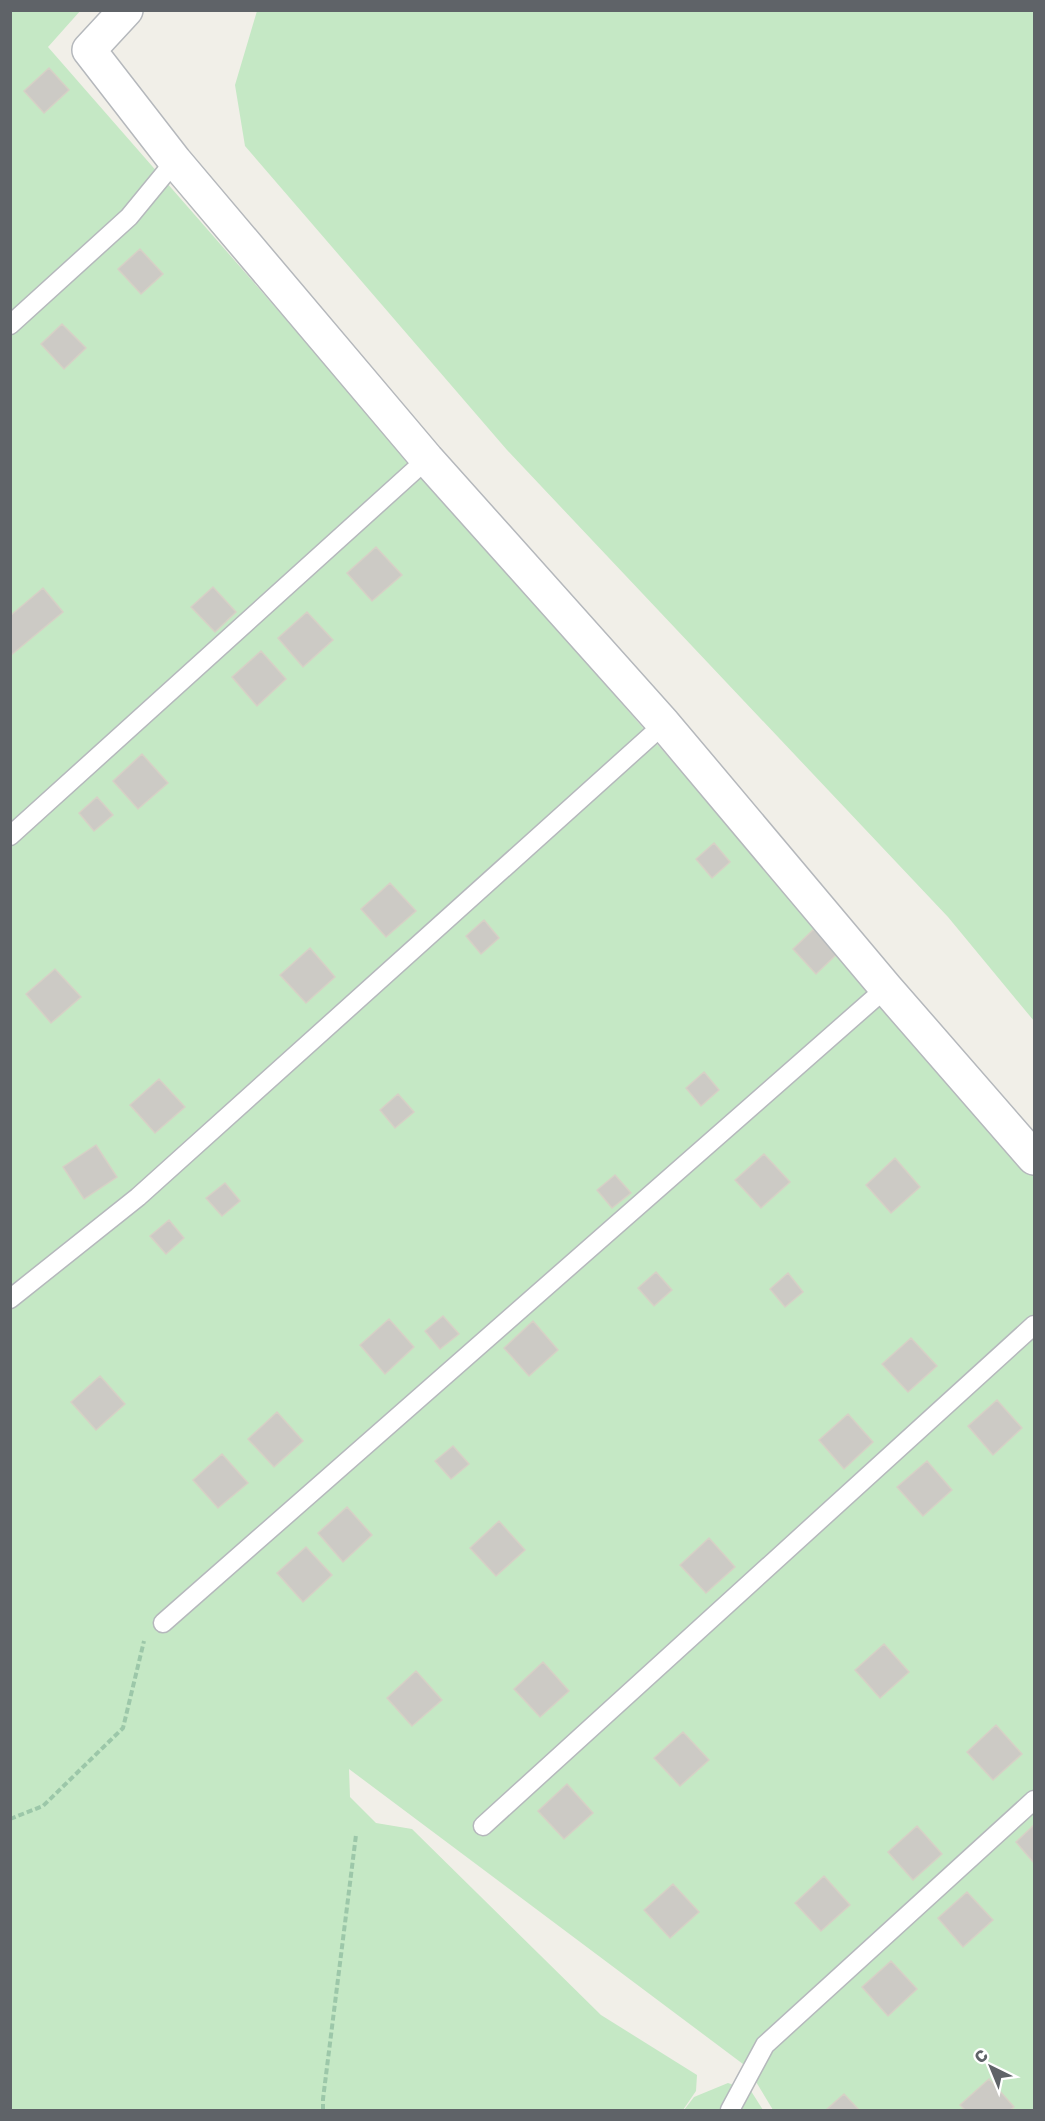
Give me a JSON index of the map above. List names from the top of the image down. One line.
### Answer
{"north":"top left"}
